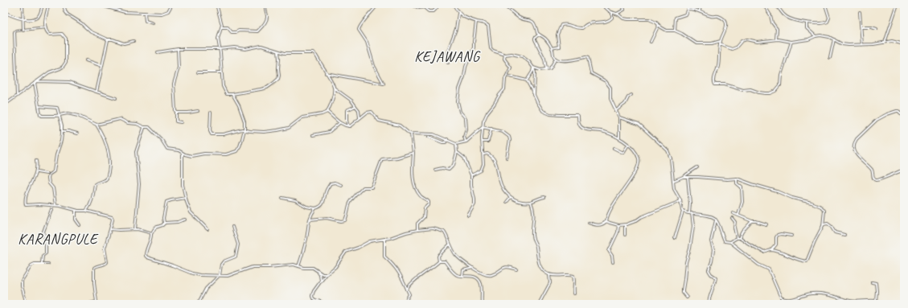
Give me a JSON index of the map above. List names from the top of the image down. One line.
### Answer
{"districts":["KEJAWANG","KARANGPULE"]}
